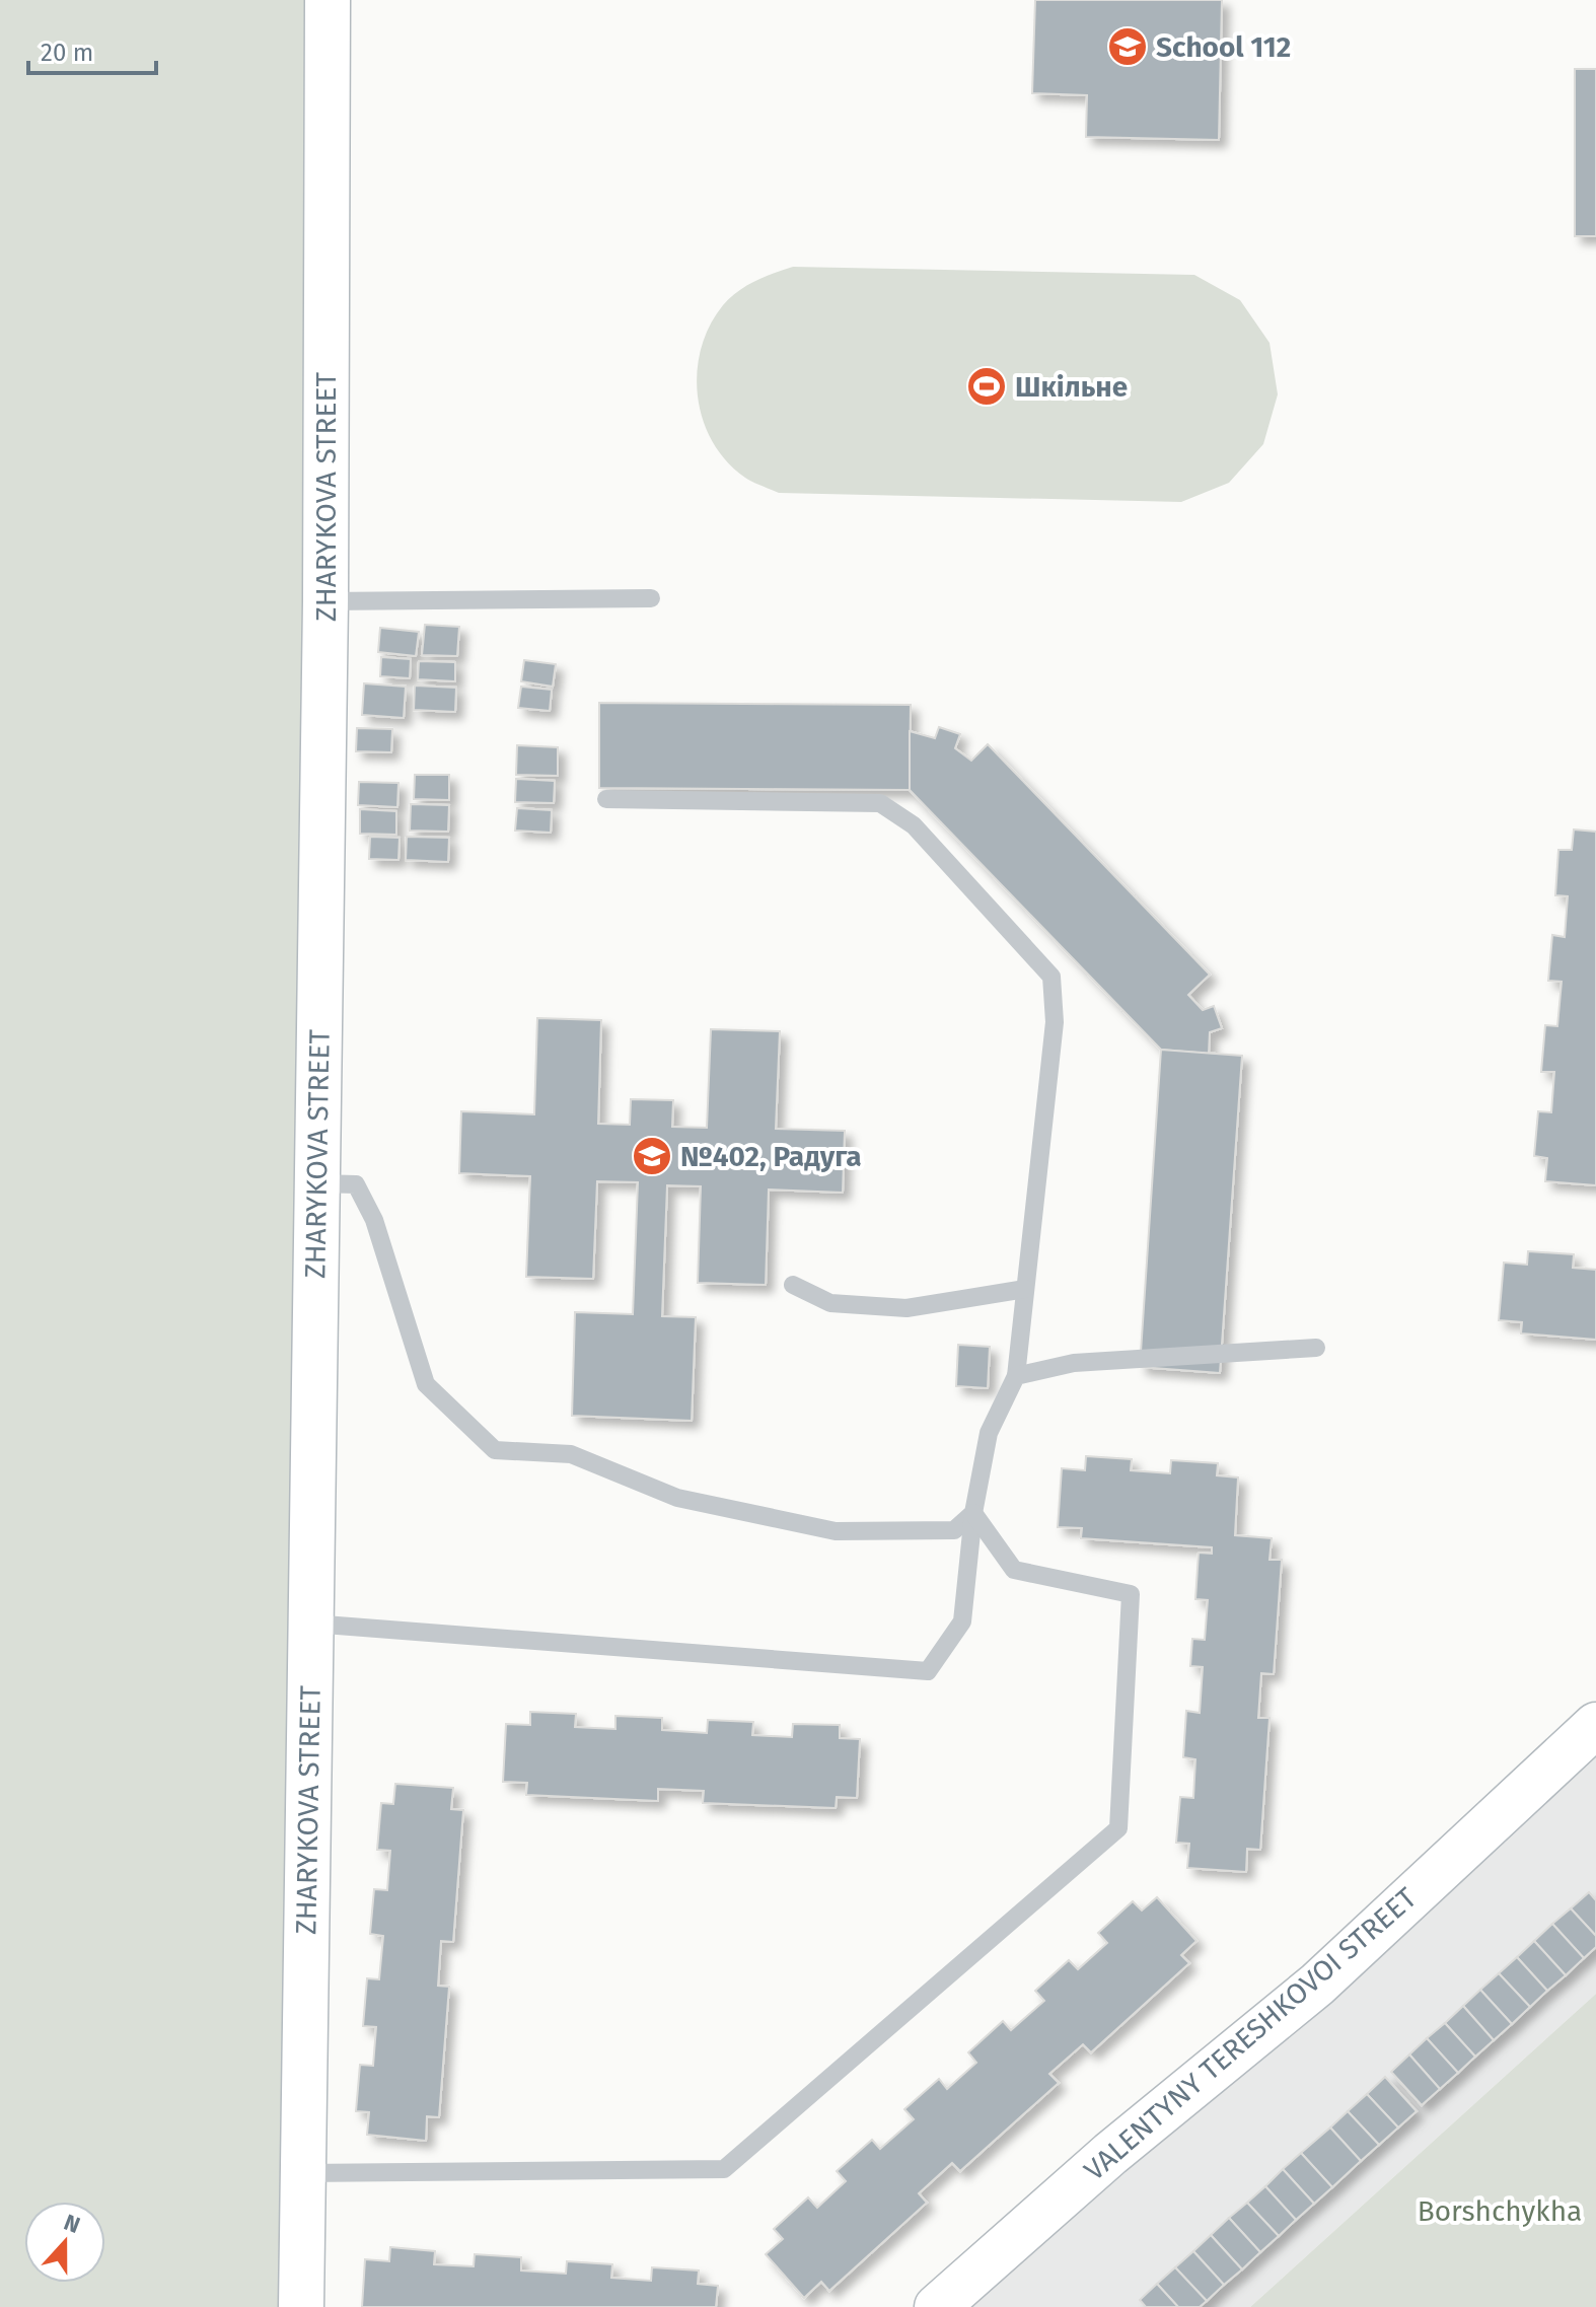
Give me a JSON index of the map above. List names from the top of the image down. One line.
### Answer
{"streets":{"street":["ZHARYKOVA STREET","VALENTYNY TERESHKOVOI STREET"]},"parks":["Borshchykha"],"places":{"school or university":["School 112","№402, Радуга"],"sports":["Шкільне"]},"scale_bar":"20 m","north":"top"}
